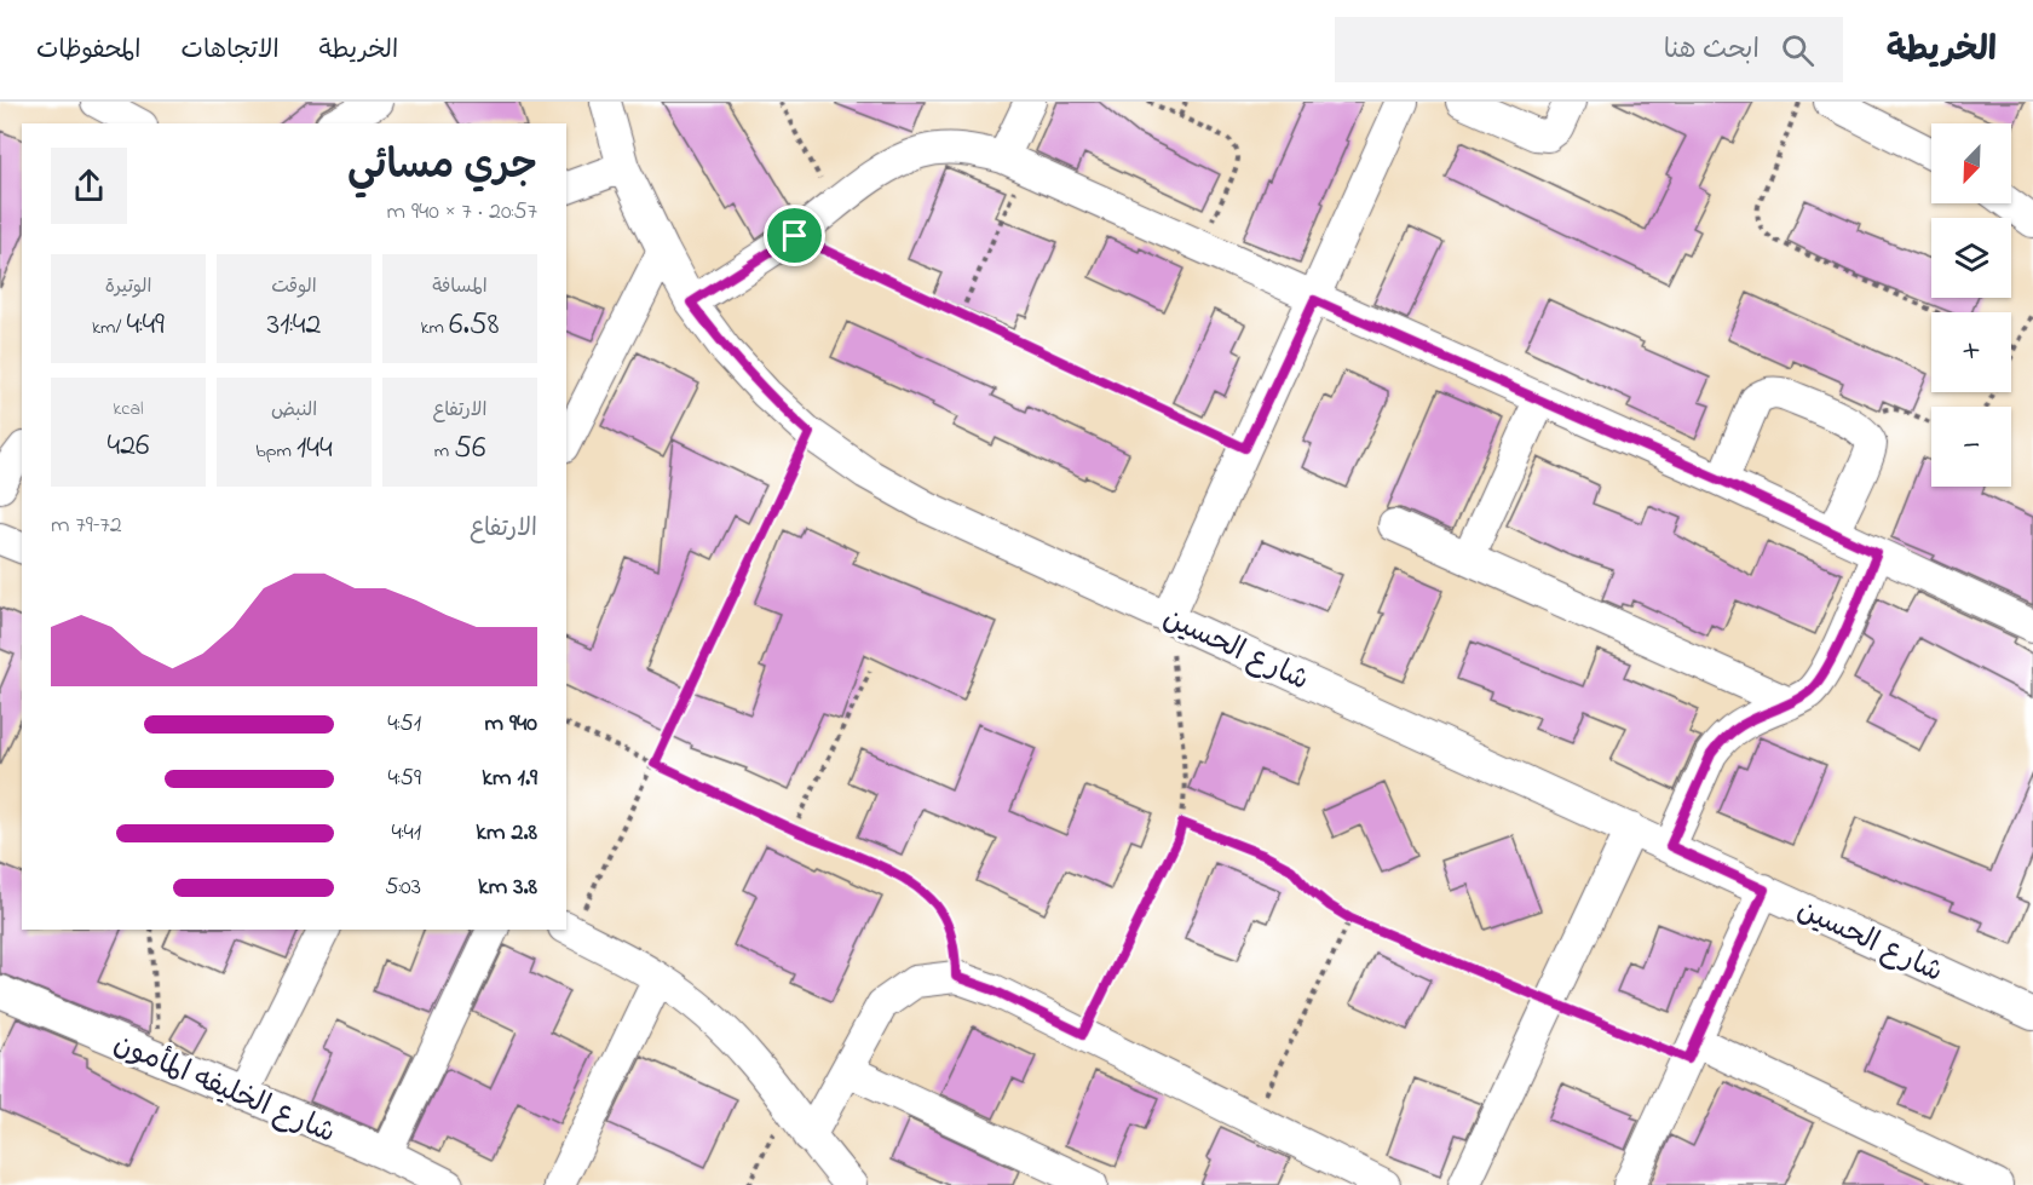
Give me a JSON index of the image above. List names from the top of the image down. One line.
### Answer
{"streets":{"street":["شارع الحسين","شارع الخليفه المأمون"]},"north":"bottom left","page":{"header":"الخريطة","search":"ابحث هنا","nav":["الخريطة","الاتجاهات","المحفوظات"],"map_buttons":["+","−"],"heading":["جري مسائي","20:57 · 7 × 940 m"],"stats":[["المسافة","6.58 km"],["الوقت","31:42"],["الوتيرة","4:49 /km"],["الارتفاع","56 m"],["النبض","144 bpm"],["kcal","426"]],"chart":["الارتفاع","72–79 m"],"list":[{"name":"940 m","note":"4:51"},{"name":"1.9 km","note":"4:59"},{"name":"2.8 km","note":"4:41"},{"name":"3.8 km","note":"5:03"}]}}
